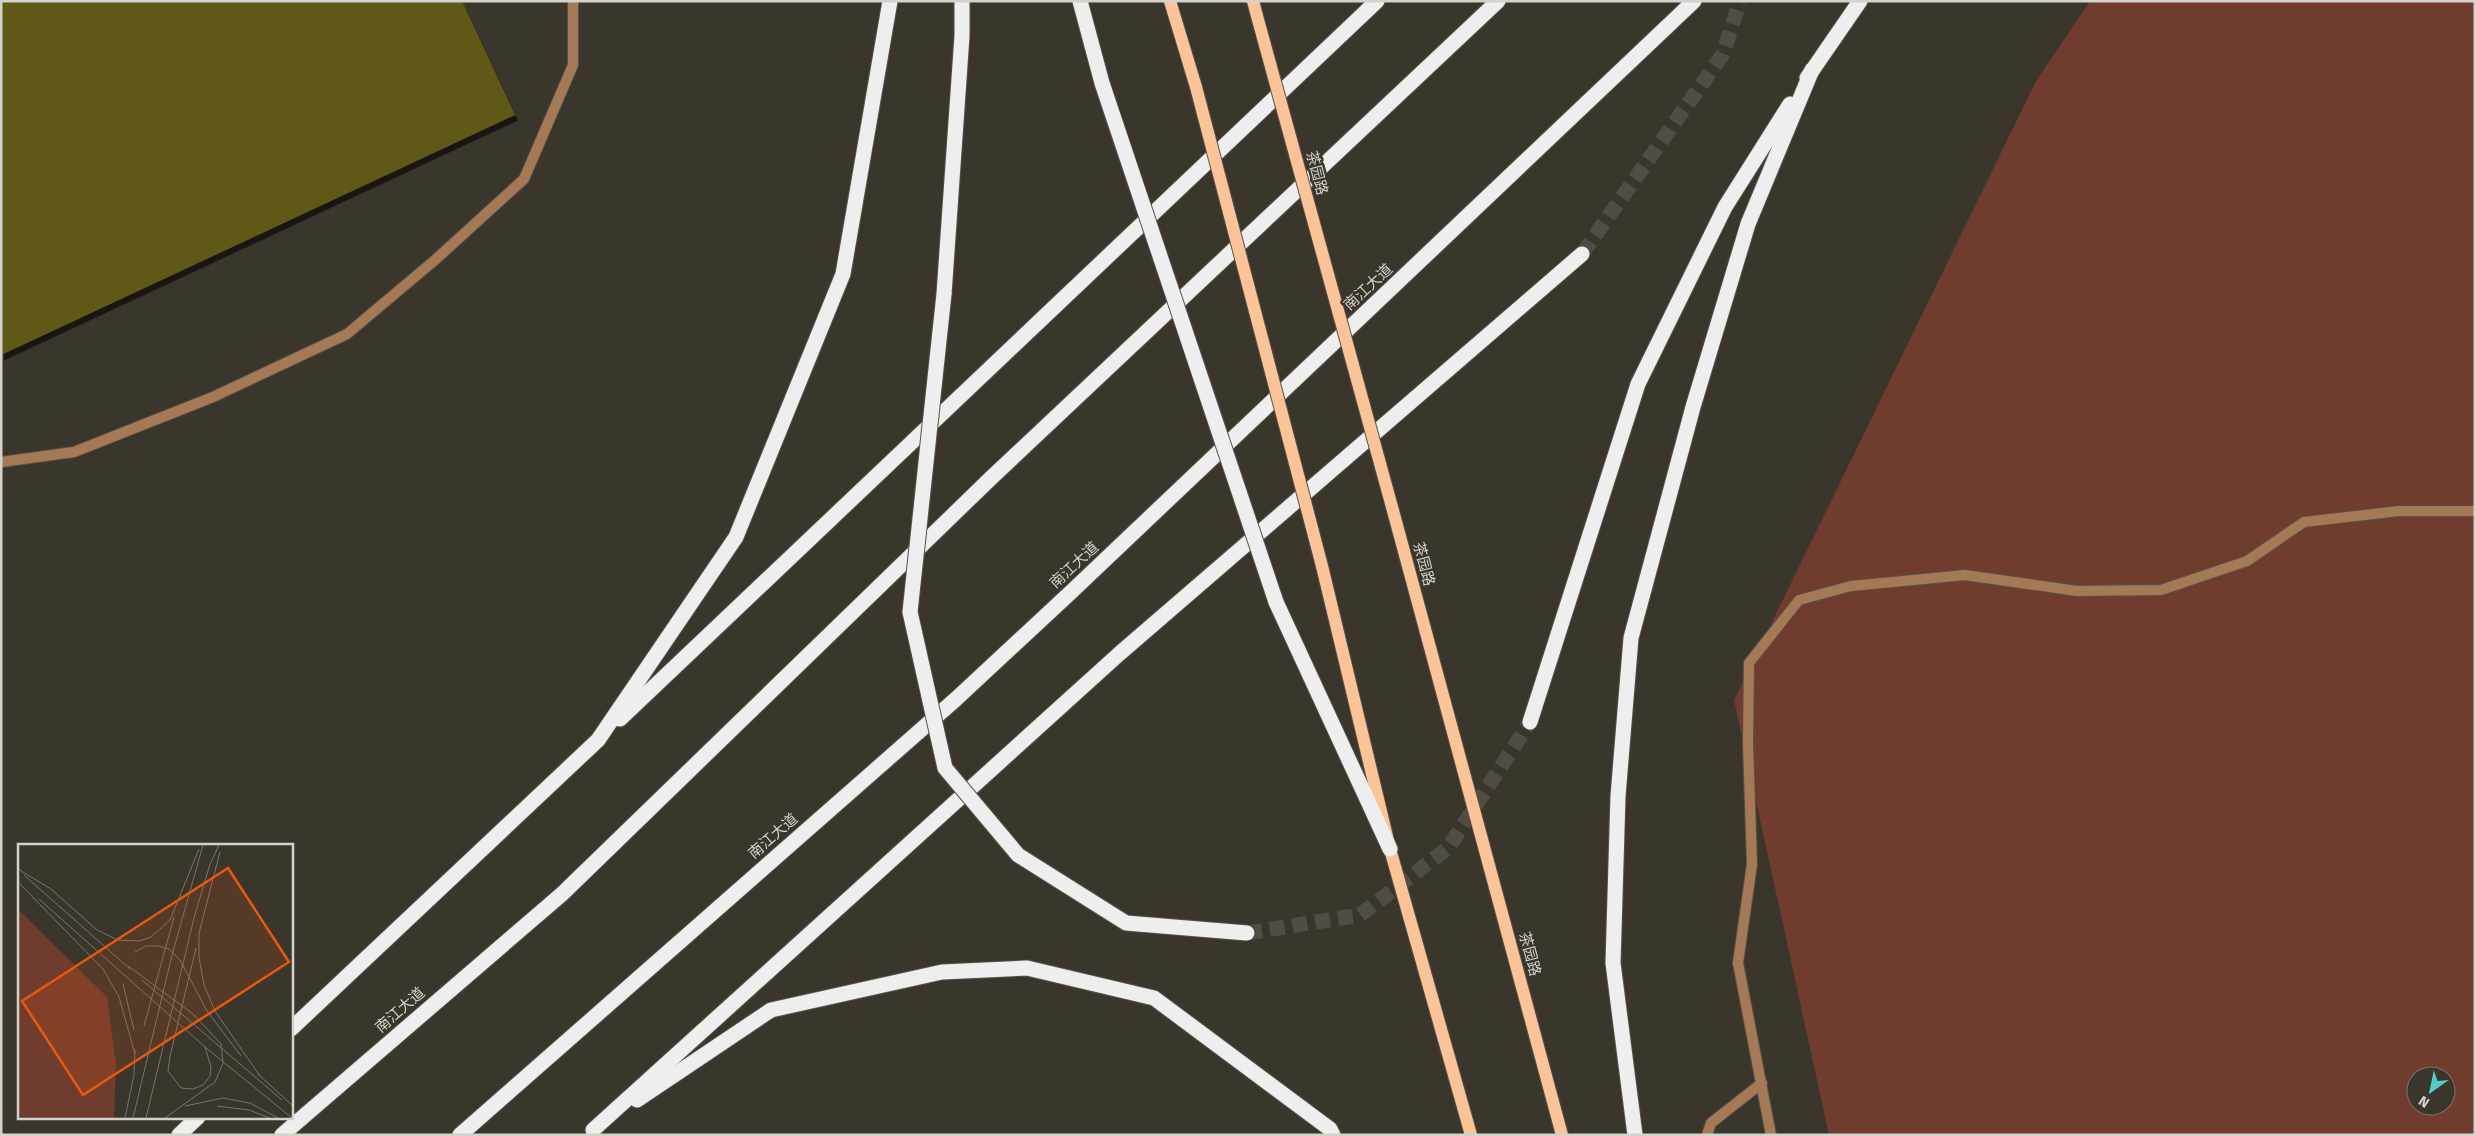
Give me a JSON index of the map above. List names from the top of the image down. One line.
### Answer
{"streets":{"highway":["南江大道"],"main road":["茶园路"]},"north":"bottom left"}
